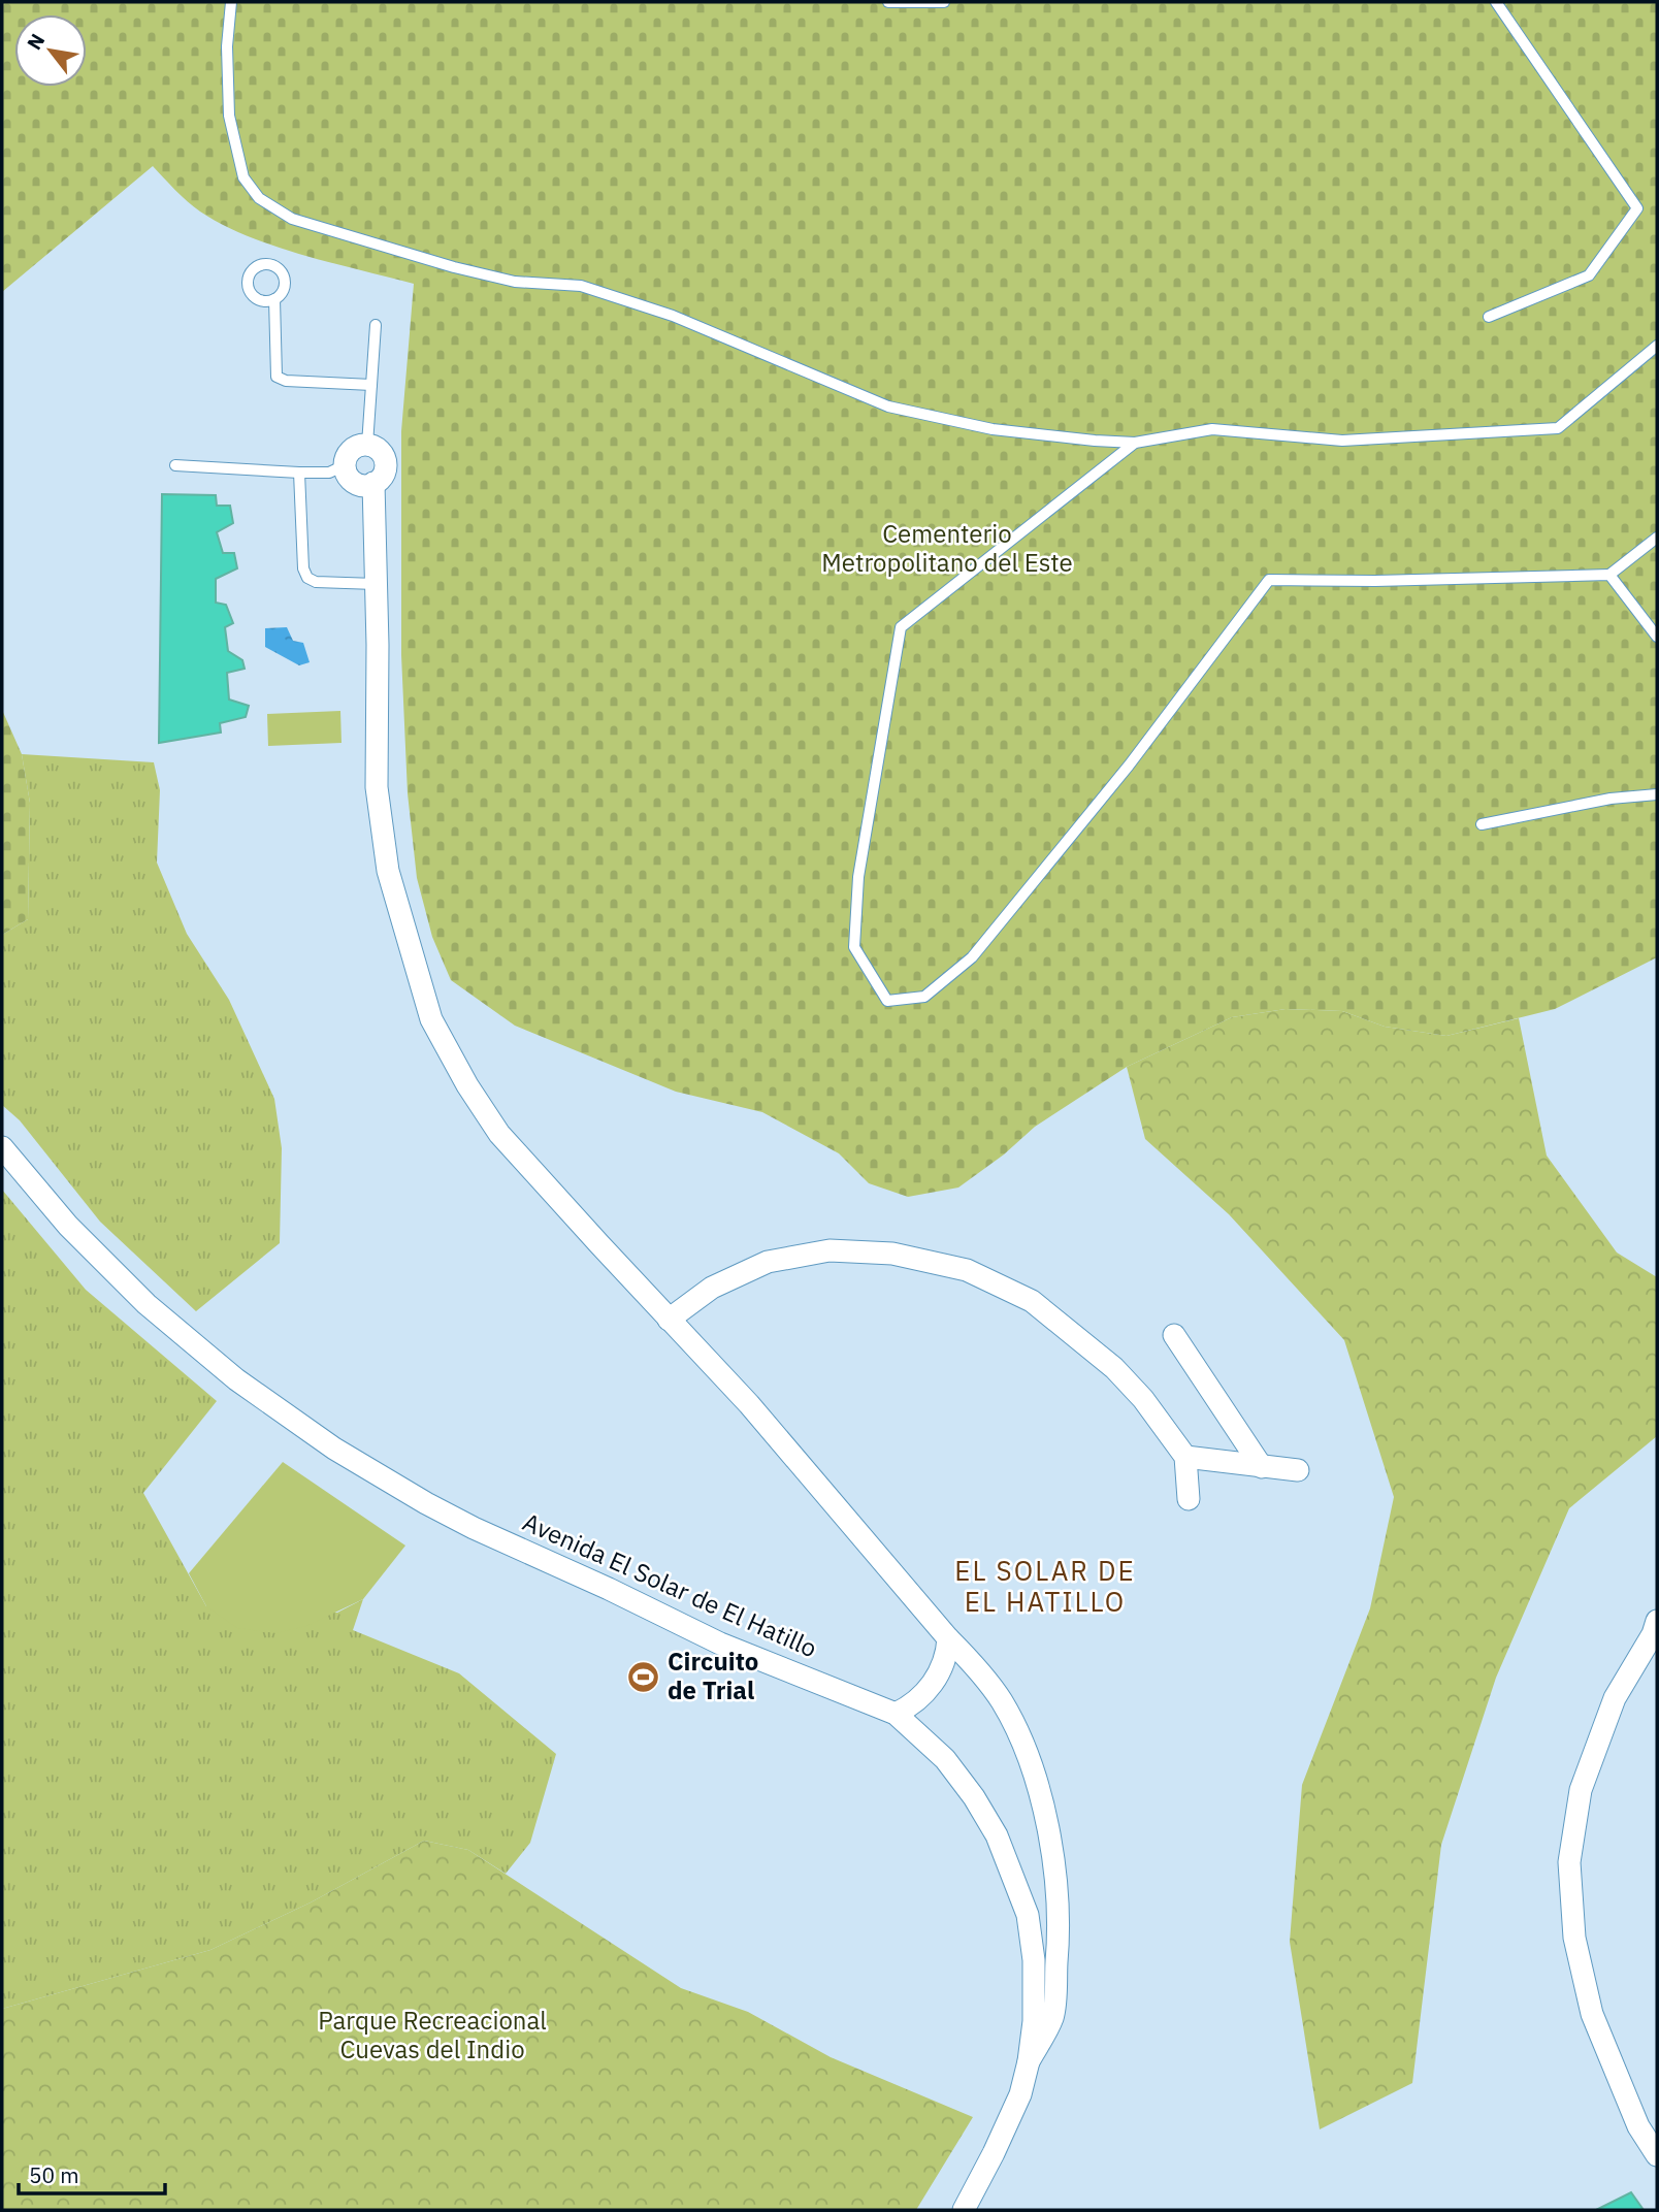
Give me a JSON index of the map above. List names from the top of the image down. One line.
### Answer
{"streets":{"street":["Avenida El Solar de El Hatillo"]},"districts":["EL SOLAR DE EL HATILLO"],"parks":["Cementerio Metropolitano del Este","Parque Recreacional Cuevas del Indio"],"places":{"sports":["Circuito de Trial"]},"scale_bar":"50 m","north":"top left"}
